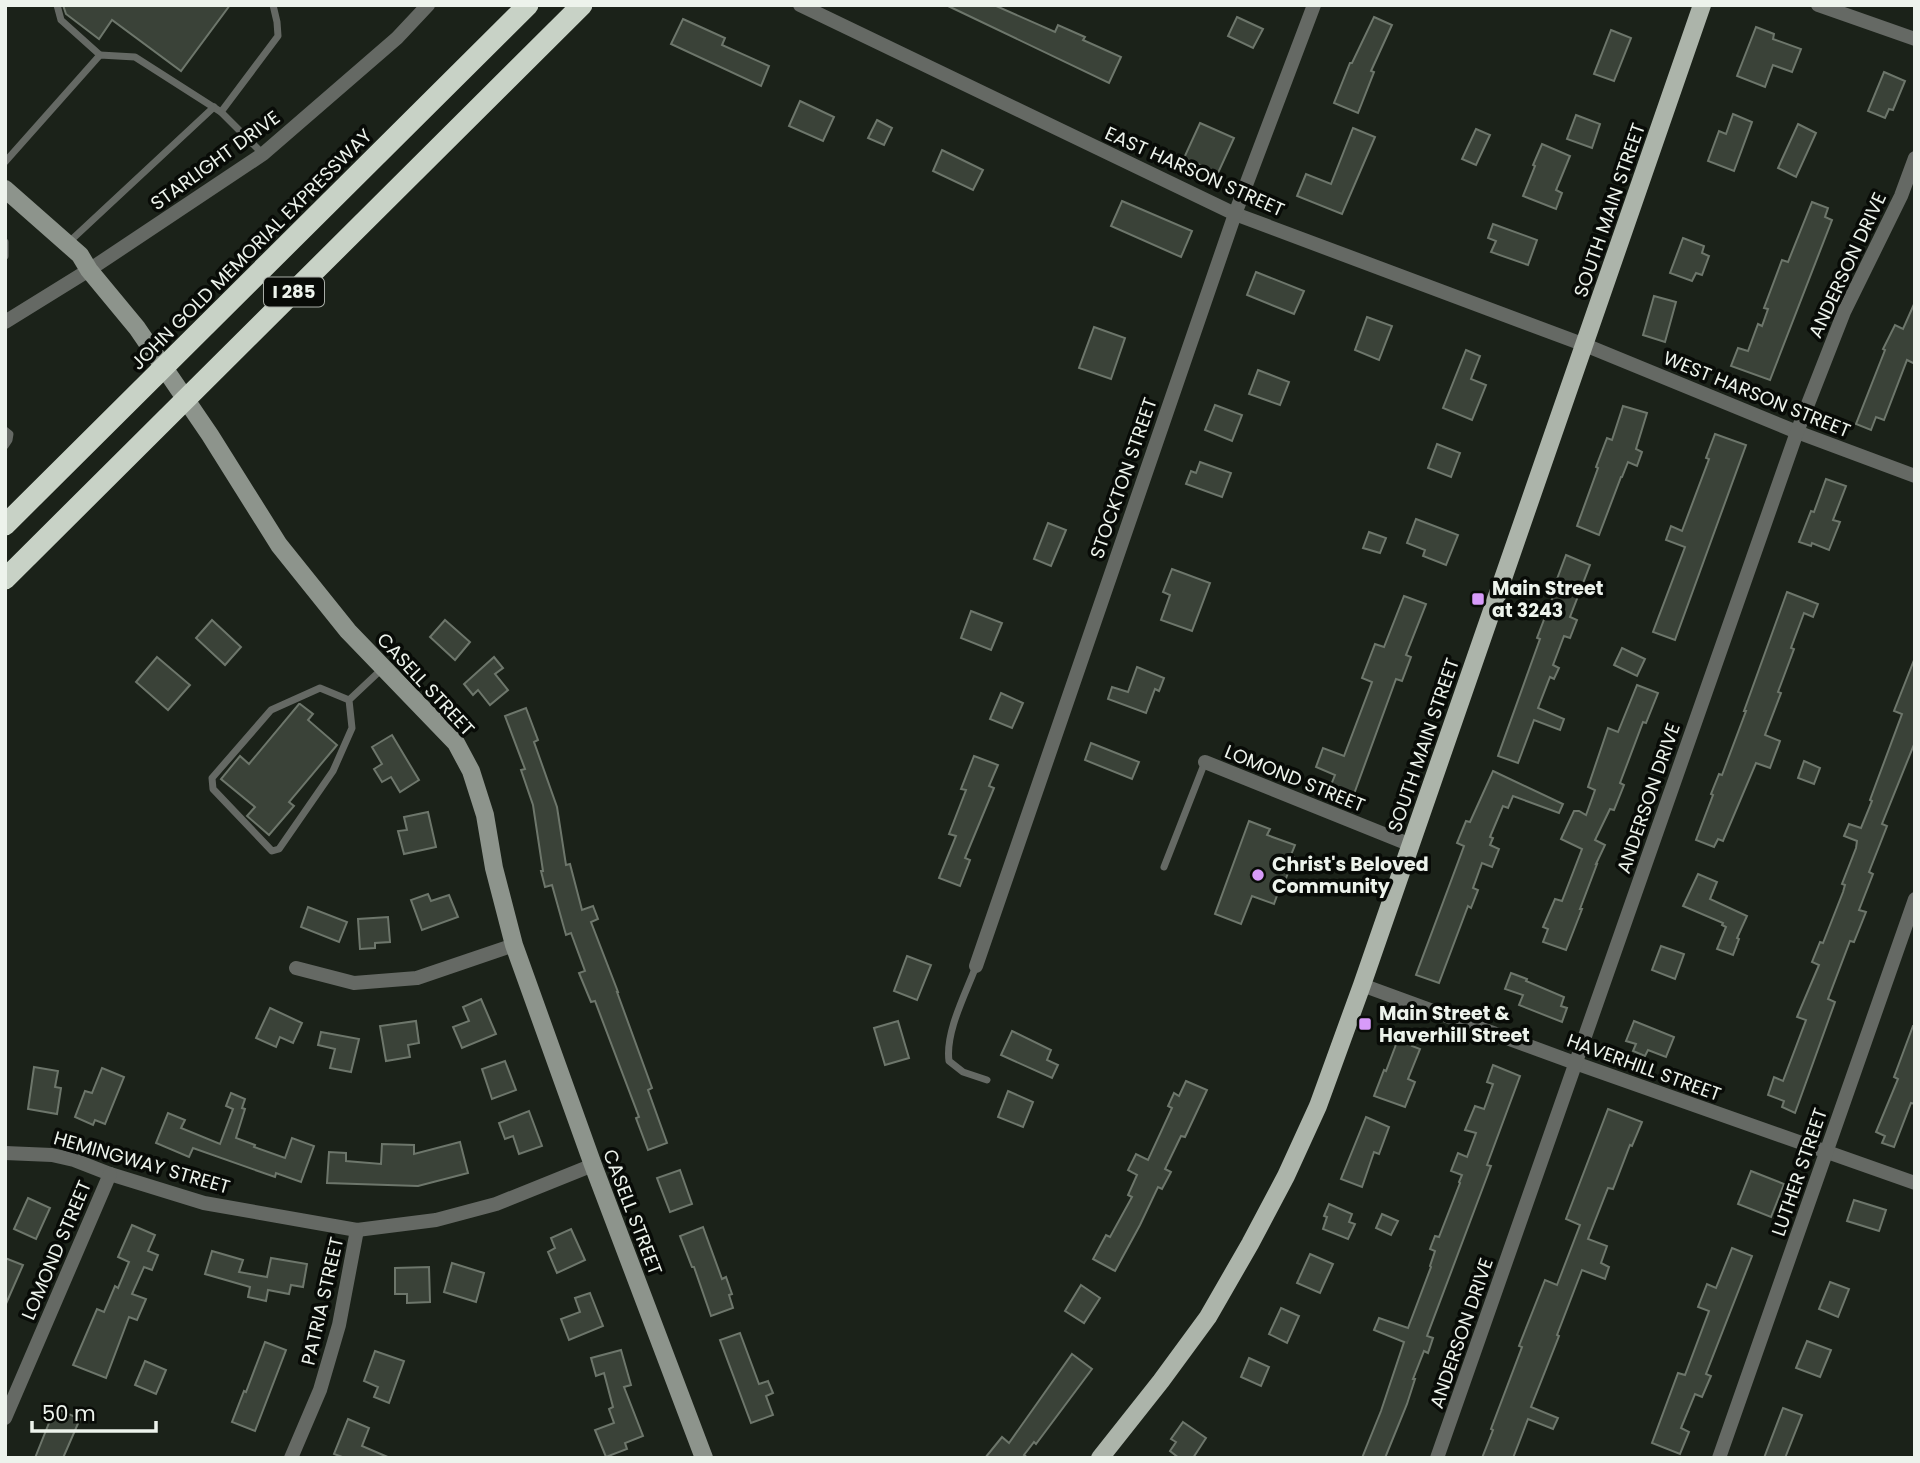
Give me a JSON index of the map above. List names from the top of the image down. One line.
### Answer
{"streets":{"highway":["JOHN GOLD MEMORIAL EXPRESSWAY","I 285"],"main road":["SOUTH MAIN STREET"],"street":["STARLIGHT DRIVE","EAST HARSON STREET","ANDERSON DRIVE","WEST HARSON STREET","STOCKTON STREET","CASELL STREET","LOMOND STREET","HAVERHILL STREET","HEMINGWAY STREET","LUTHER STREET","PATRIA STREET"]},"crossings":[["STARLIGHT DRIVE","CASELL STREET"],["EAST HARSON STREET","SOUTH MAIN STREET"],["EAST HARSON STREET","WEST HARSON STREET"],["EAST HARSON STREET","STOCKTON STREET"],["SOUTH MAIN STREET","WEST HARSON STREET"],["SOUTH MAIN STREET","LOMOND STREET"],["SOUTH MAIN STREET","HAVERHILL STREET"],["ANDERSON DRIVE","WEST HARSON STREET"],["ANDERSON DRIVE","HAVERHILL STREET"],["CASELL STREET","HEMINGWAY STREET"],["LOMOND STREET","HEMINGWAY STREET"],["HAVERHILL STREET","LUTHER STREET"],["HEMINGWAY STREET","PATRIA STREET"]],"places":{"transit":["Main Street at 3243","Main Street & Haverhill Street"],"other":["Christ's Beloved Community"]},"scale_bar":"50 m"}
